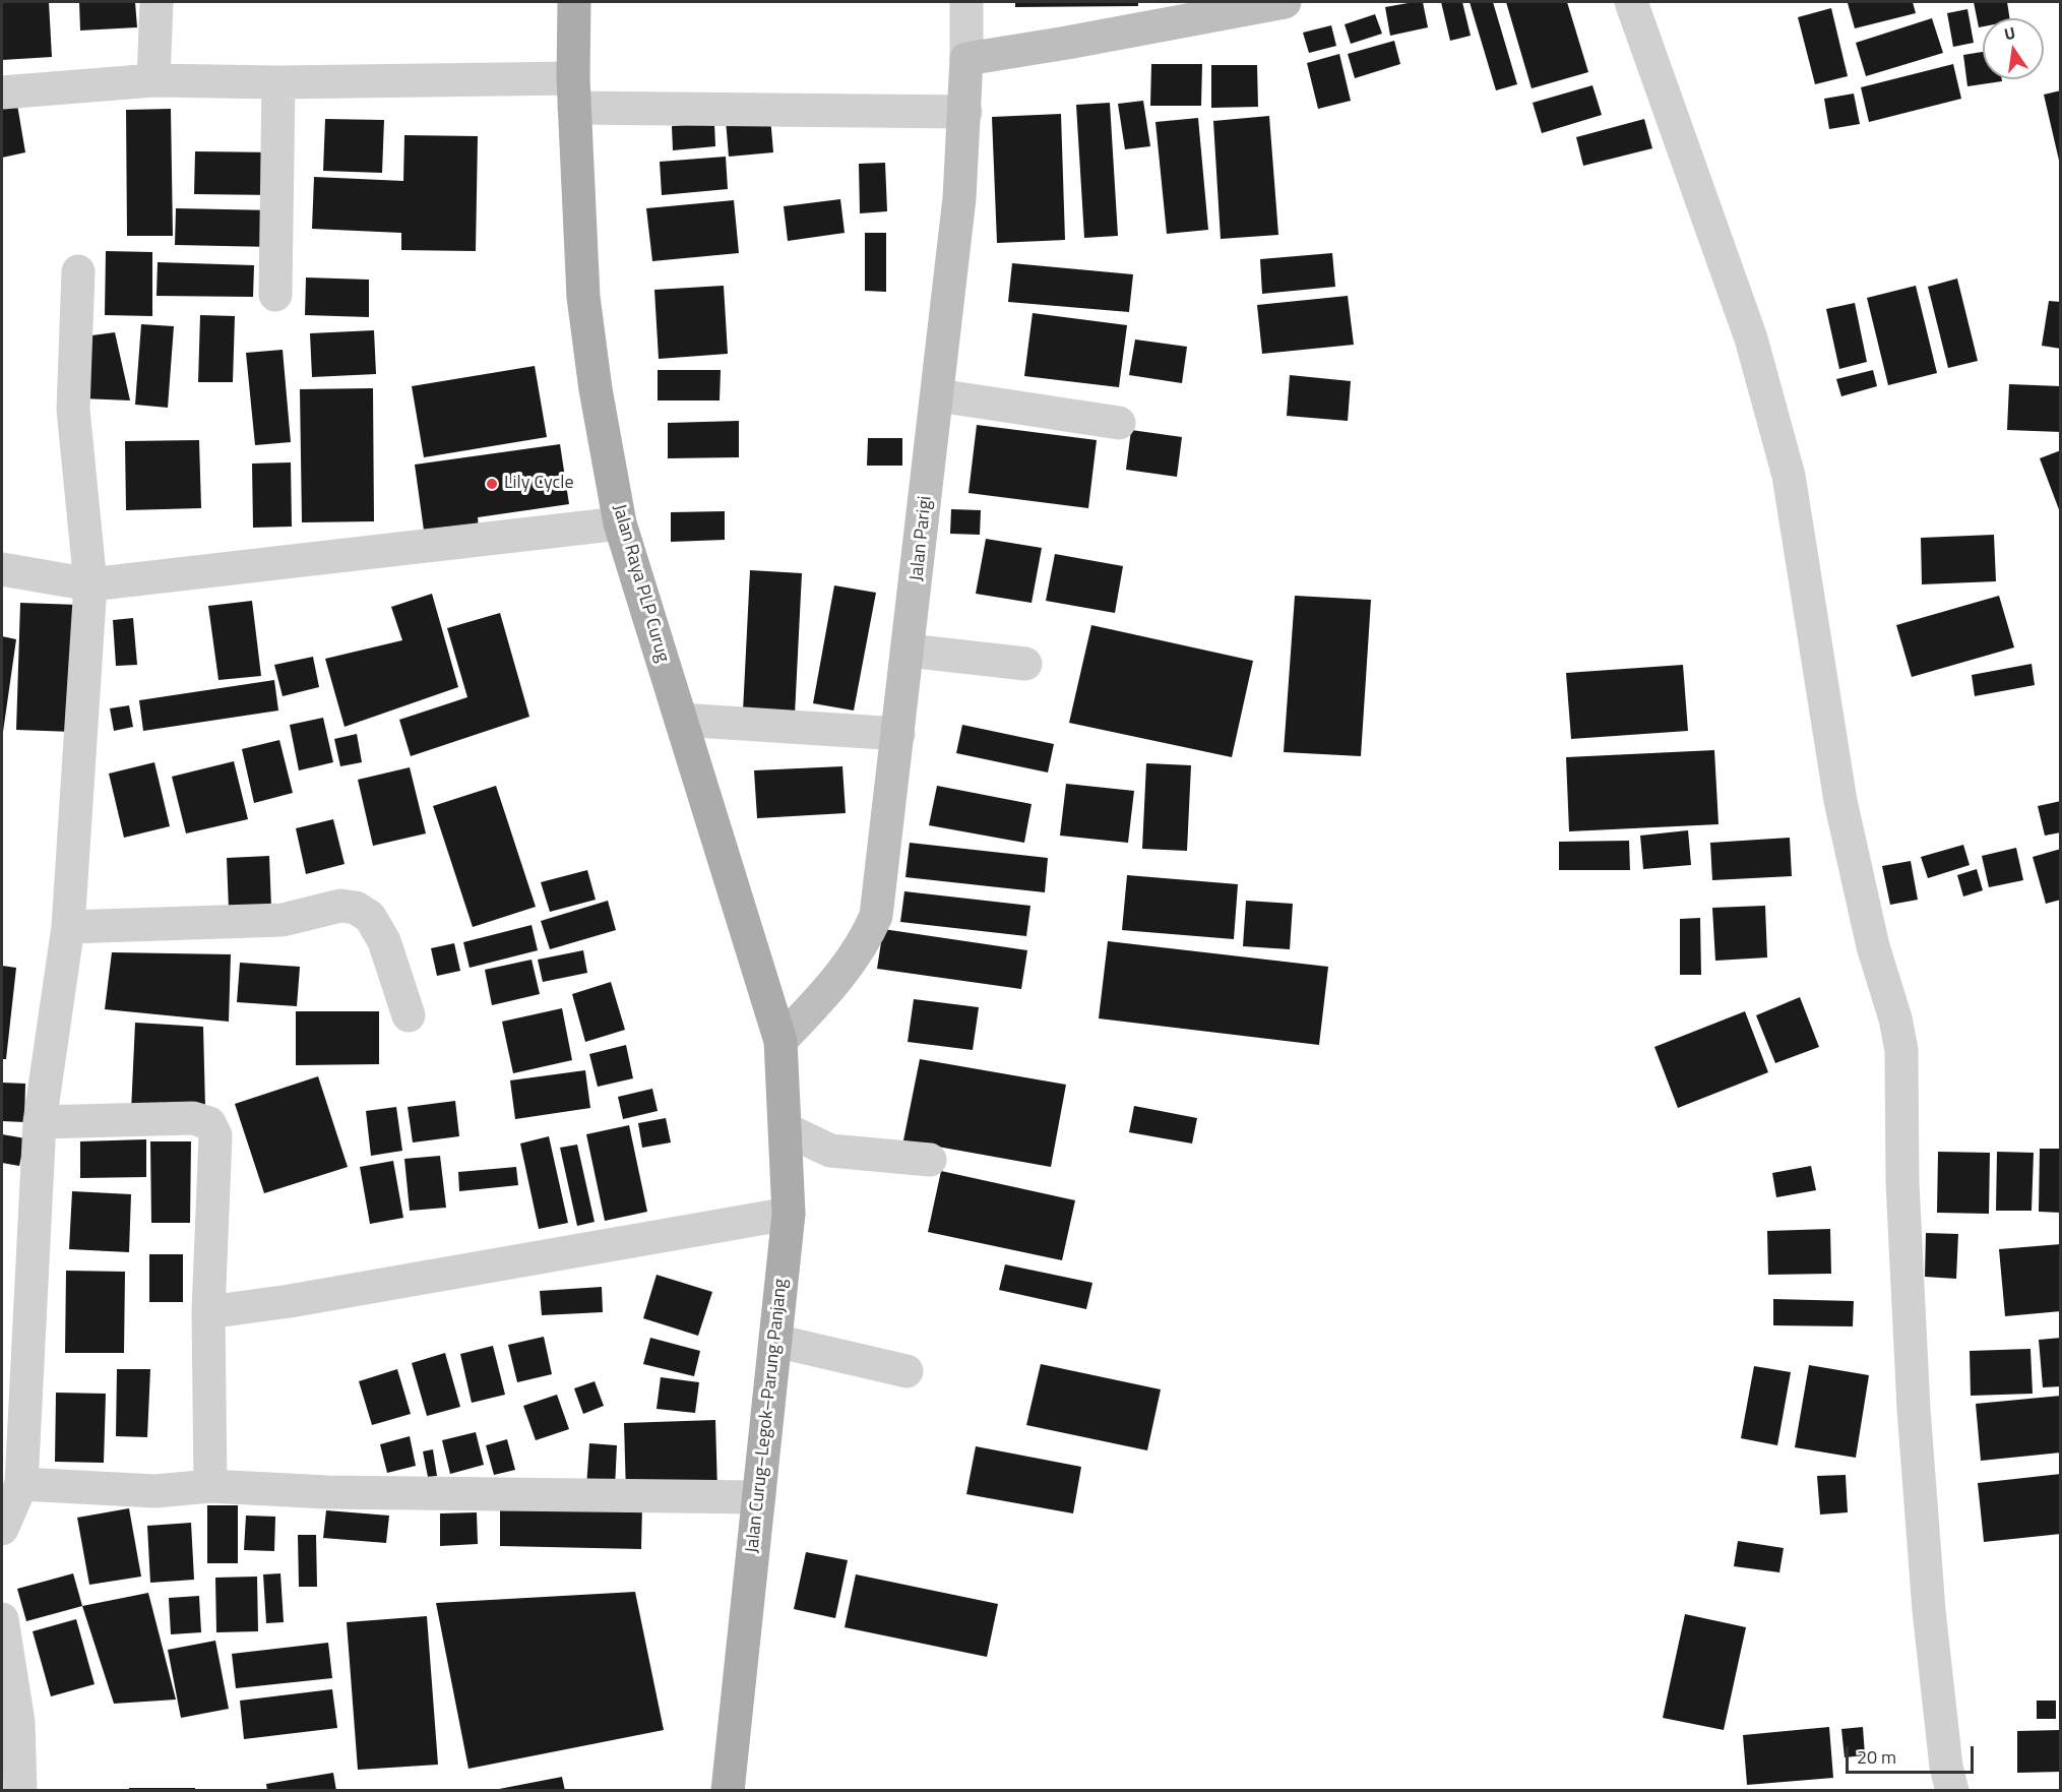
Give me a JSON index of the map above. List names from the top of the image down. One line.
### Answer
{"streets":{"main road":["Jalan Raya PLP Curug","Jalan Curug–Legok–Parung Panjang"],"street":["Jalan Parigi"]},"crossings":[["Jalan Parigi","Jalan Raya PLP Curug"],["Jalan Parigi","Jalan Curug–Legok–Parung Panjang"],["Jalan Raya PLP Curug","Jalan Curug–Legok–Parung Panjang"]],"places":["Lily Cycle"],"scale_bar":"20 m","north":"top"}
